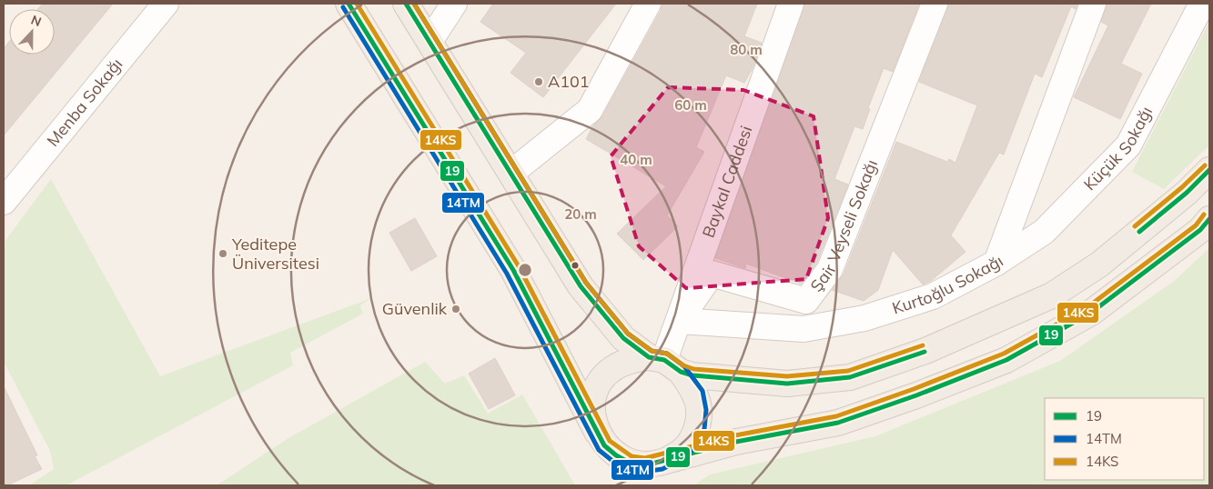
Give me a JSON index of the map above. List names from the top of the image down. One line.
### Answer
{"streets":{"street":["Menba Sokağı","Küçük Sokağı","Baykal Caddesi","Şair Veyseli Sokağı","Kurtoğlu Sokağı"]},"crossings":[["Küçük Sokağı","Kurtoğlu Sokağı"],["Baykal Caddesi","Şair Veyseli Sokağı"],["Baykal Caddesi","Kurtoğlu Sokağı"],["Şair Veyseli Sokağı","Kurtoğlu Sokağı"]],"places":["A101","Yeditepe Üniversitesi","Güvenlik"],"lines":["transit line 19","transit line 14TM","transit line 14KS"],"legend":["19","14TM","14KS"],"north":"top","rings":["80 m","60 m","40 m","20 m"]}
